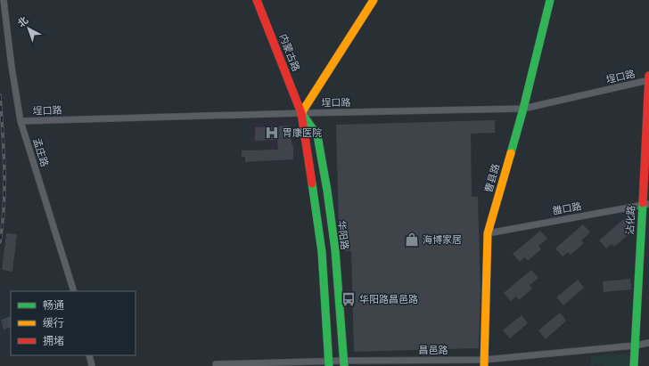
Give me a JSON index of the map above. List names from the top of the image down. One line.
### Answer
{"streets":{"street":["内蒙古路","埕口路","孟庄路","曹县路","雒口路","沾化路","华阳路","昌邑路"]},"crossings":[["内蒙古路","埕口路"],["内蒙古路","华阳路"],["埕口路","孟庄路"],["埕口路","曹县路"],["埕口路","沾化路"],["埕口路","华阳路"],["曹县路","雒口路"],["曹县路","昌邑路"],["雒口路","沾化路"],["沾化路","昌邑路"],["华阳路","昌邑路"]],"places":{"hospital":["胃康医院"],"shop":["海博家居"],"bus stop":["华阳路昌邑路"]},"legend":["畅通","缓行","拥堵"],"north":"top left"}
